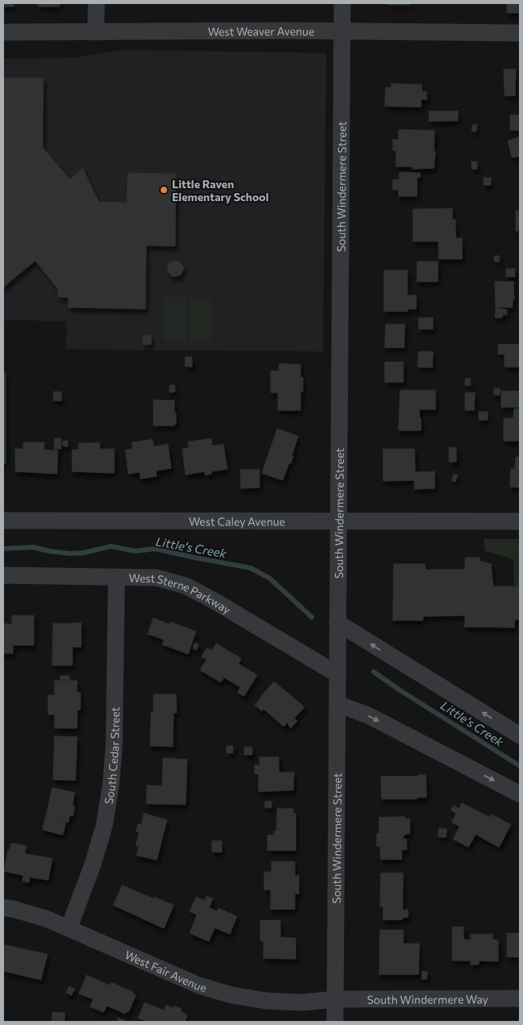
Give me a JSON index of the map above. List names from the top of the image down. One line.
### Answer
{"streets":{"street":["West Weaver Avenue","South Windermere Street","West Caley Avenue","West Sterne Parkway","South Cedar Street","West Fair Avenue","South Windermere Way"]},"crossings":[["West Weaver Avenue","South Windermere Street"],["South Windermere Street","West Caley Avenue"],["South Windermere Street","West Sterne Parkway"],["South Windermere Street","West Fair Avenue"],["South Windermere Street","South Windermere Way"],["West Sterne Parkway","South Cedar Street"],["South Cedar Street","West Fair Avenue"],["West Fair Avenue","South Windermere Way"]],"water":["Little's Creek"],"places":["Little Raven Elementary School"]}
